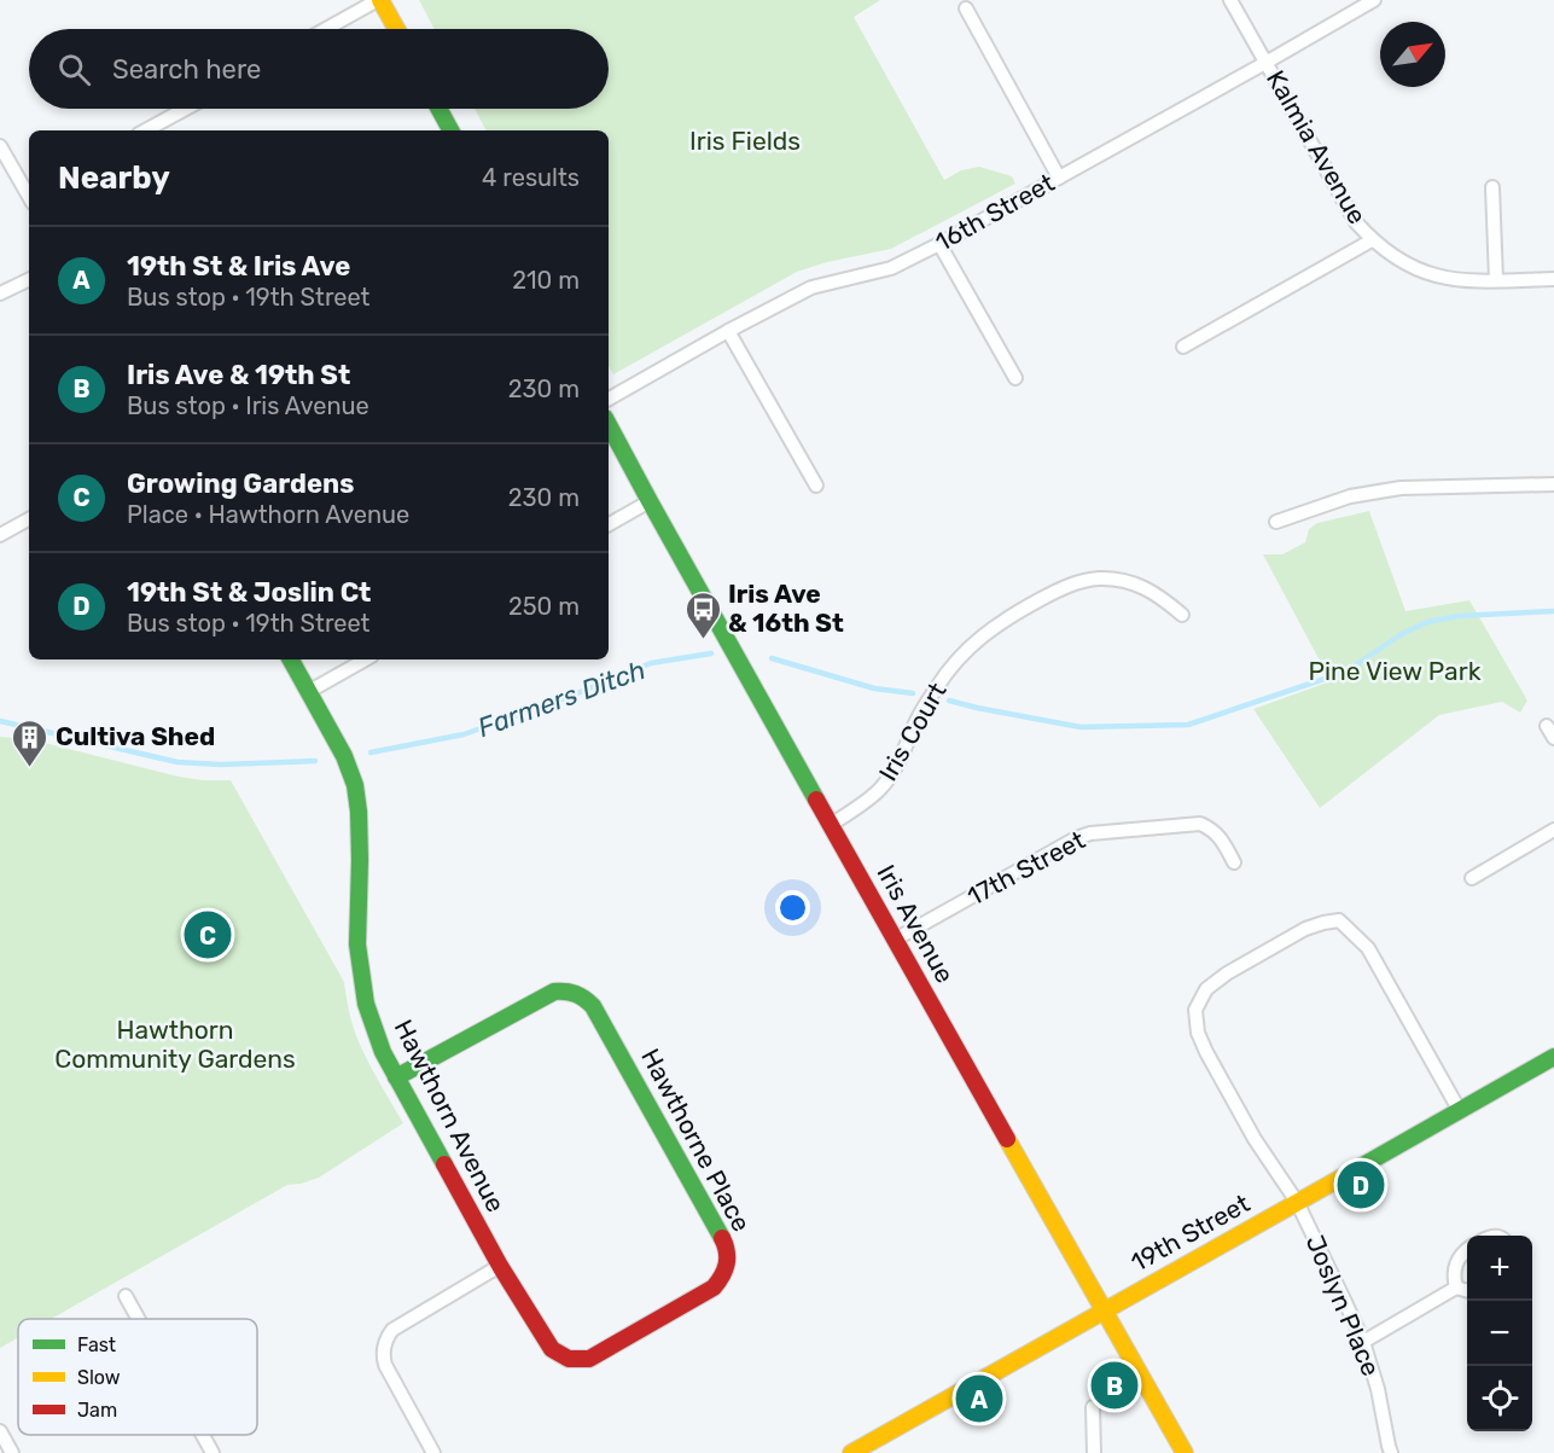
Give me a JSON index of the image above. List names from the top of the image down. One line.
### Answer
{"streets":{"street":["Kalmia Avenue","16th Street","Iris Court","17th Street","Iris Avenue","Hawthorn Avenue","Hawthorne Place","19th Street","Joslyn Place"]},"crossings":[["Kalmia Avenue","16th Street"],["Iris Court","Iris Avenue"],["17th Street","Iris Avenue"],["Iris Avenue","19th Street"],["Hawthorn Avenue","Hawthorne Place"],["19th Street","Joslyn Place"]],"water":["Farmers Ditch"],"parks":["Iris Fields","Pine View Park","Hawthorn Community Gardens"],"places":{"bus stop":["Iris Ave & 16th St"],"building":["Cultiva Shed"]},"legend":["Fast","Slow","Jam"],"north":"top right","page":{"search":"Search here","heading":["Nearby","4 results"],"list":[{"mark":"A","name":"19th St & Iris Ave","note":"Bus stop · 19th Street","value":"210 m"},{"mark":"B","name":"Iris Ave & 19th St","note":"Bus stop · Iris Avenue","value":"230 m"},{"mark":"C","name":"Growing Gardens","note":"Place · Hawthorn Avenue","value":"230 m"},{"mark":"D","name":"19th St & Joslin Ct","note":"Bus stop · 19th Street","value":"250 m"}],"pins":["C","D","B","A"],"map_buttons":["+","−"]}}
